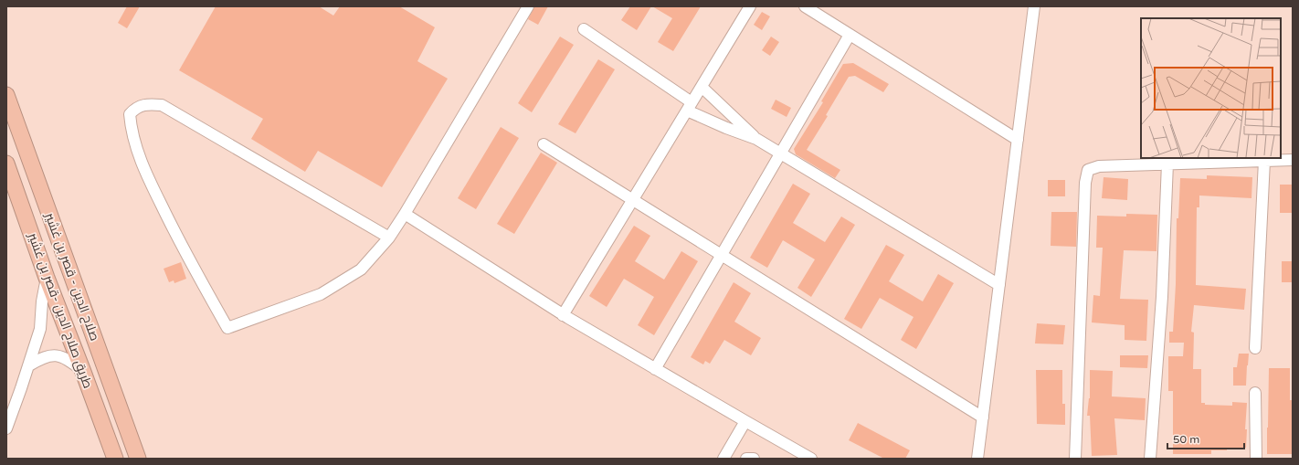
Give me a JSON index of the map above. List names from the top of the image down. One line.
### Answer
{"streets":{"highway":["صلاح الدين - قصر بن غشير","طريق صلاح الدين -قصر بن غشير"]},"scale_bar":"50 m"}
